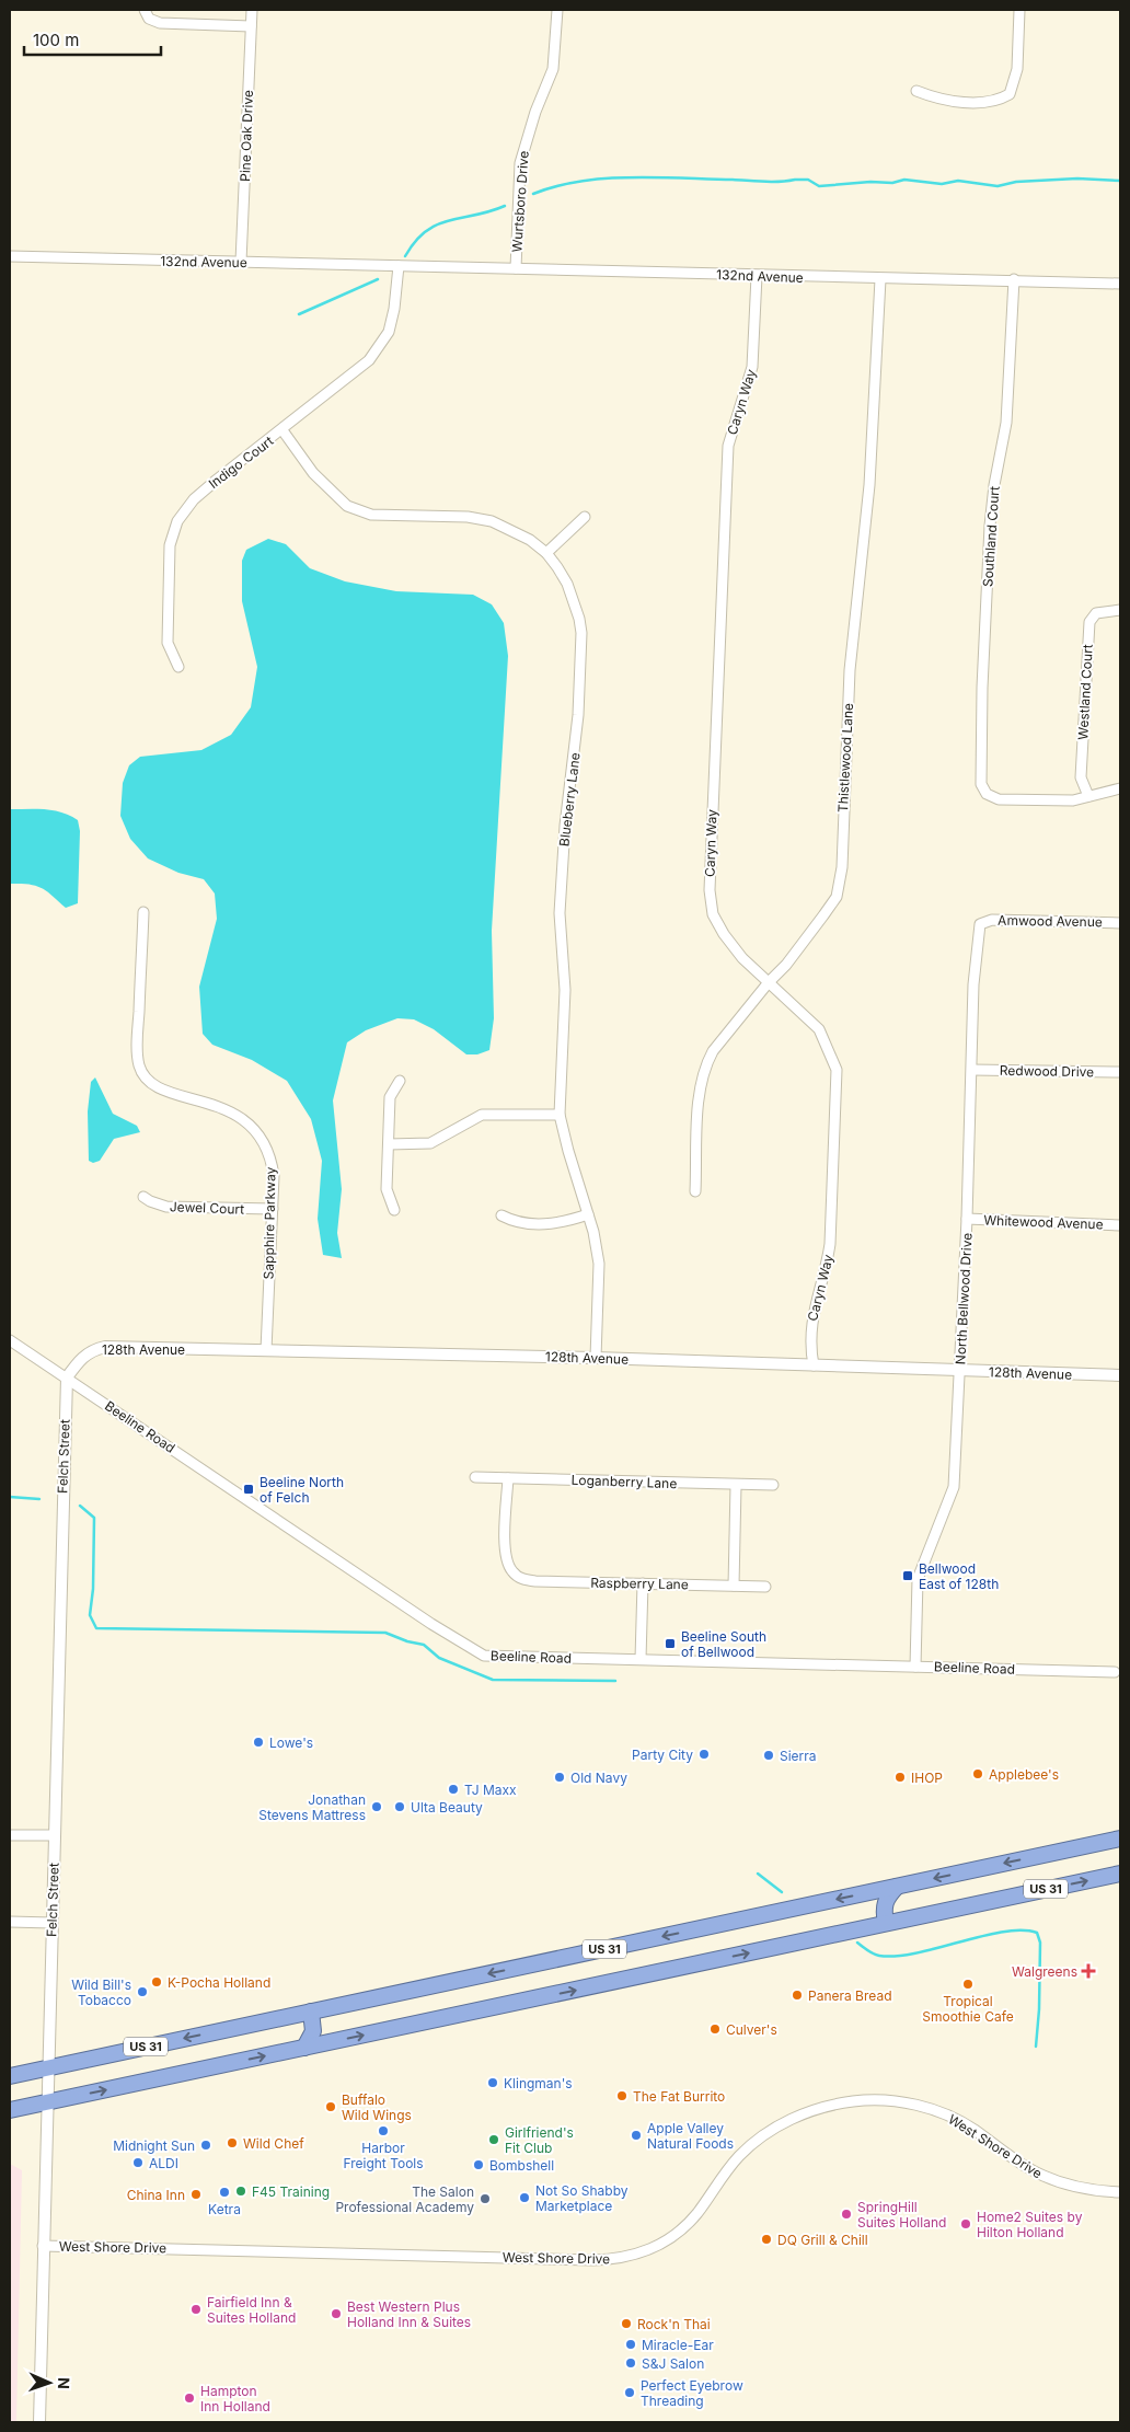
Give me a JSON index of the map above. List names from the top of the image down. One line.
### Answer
{"streets":{"highway":["US 31"],"street":["Pine Oak Drive","Wurtsboro Drive","132nd Avenue","Caryn Way","Indigo Court","Southland Court","Westland Court","Thistlewood Lane","Blueberry Lane","Amwood Avenue","Redwood Drive","Jewel Court","Whitewood Avenue","Sapphire Parkway","North Bellwood Drive","128th Avenue","Beeline Road","Felch Street","Loganberry Lane","Raspberry Lane","West Shore Drive"]},"crossings":[["Pine Oak Drive","132nd Avenue"],["Wurtsboro Drive","132nd Avenue"],["132nd Avenue","Caryn Way"],["132nd Avenue","Indigo Court"],["132nd Avenue","Southland Court"],["132nd Avenue","Thistlewood Lane"],["Caryn Way","Thistlewood Lane"],["Caryn Way","128th Avenue"],["Indigo Court","Blueberry Lane"],["Southland Court","Westland Court"],["Blueberry Lane","128th Avenue"],["Amwood Avenue","North Bellwood Drive"],["Redwood Drive","North Bellwood Drive"],["Jewel Court","Sapphire Parkway"],["Whitewood Avenue","North Bellwood Drive"],["Sapphire Parkway","128th Avenue"],["North Bellwood Drive","128th Avenue"],["North Bellwood Drive","Beeline Road"],["128th Avenue","Beeline Road"],["128th Avenue","Felch Street"],["Beeline Road","Felch Street"],["Felch Street","US 31"],["Felch Street","West Shore Drive"],["Loganberry Lane","Raspberry Lane"]],"places":{"transit":["Beeline North of Felch","Bellwood East of 128th","Beeline South of Bellwood"],"other":["Lowe's","Party City","Sierra","Applebee's","Old Navy","IHOP","TJ Maxx","Jonathan Stevens Mattress","Ulta Beauty","K-Pocha Holland","Tropical Smoothie Cafe","Wild Bill's Tobacco","Panera Bread","Culver's","Klingman's","The Fat Burrito","Buffalo Wild Wings","Harbor Freight Tools","Apple Valley Natural Foods","Girlfriend's Fit Club","Wild Chef","Midnight Sun","ALDI","Bombshell","F45 Training","Ketra","China Inn","Not So Shabby Marketplace","The Salon Professional Academy","SpringHill Suites Holland","Home2 Suites by Hilton Holland","DQ Grill & Chill","Fairfield Inn & Suites Holland","Best Western Plus Holland Inn & Suites","Rock'n Thai","Miracle-Ear","S&J Salon","Perfect Eyebrow Threading","Hampton Inn Holland"],"health":["Walgreens"]},"scale_bar":"100 m","north":"right"}
